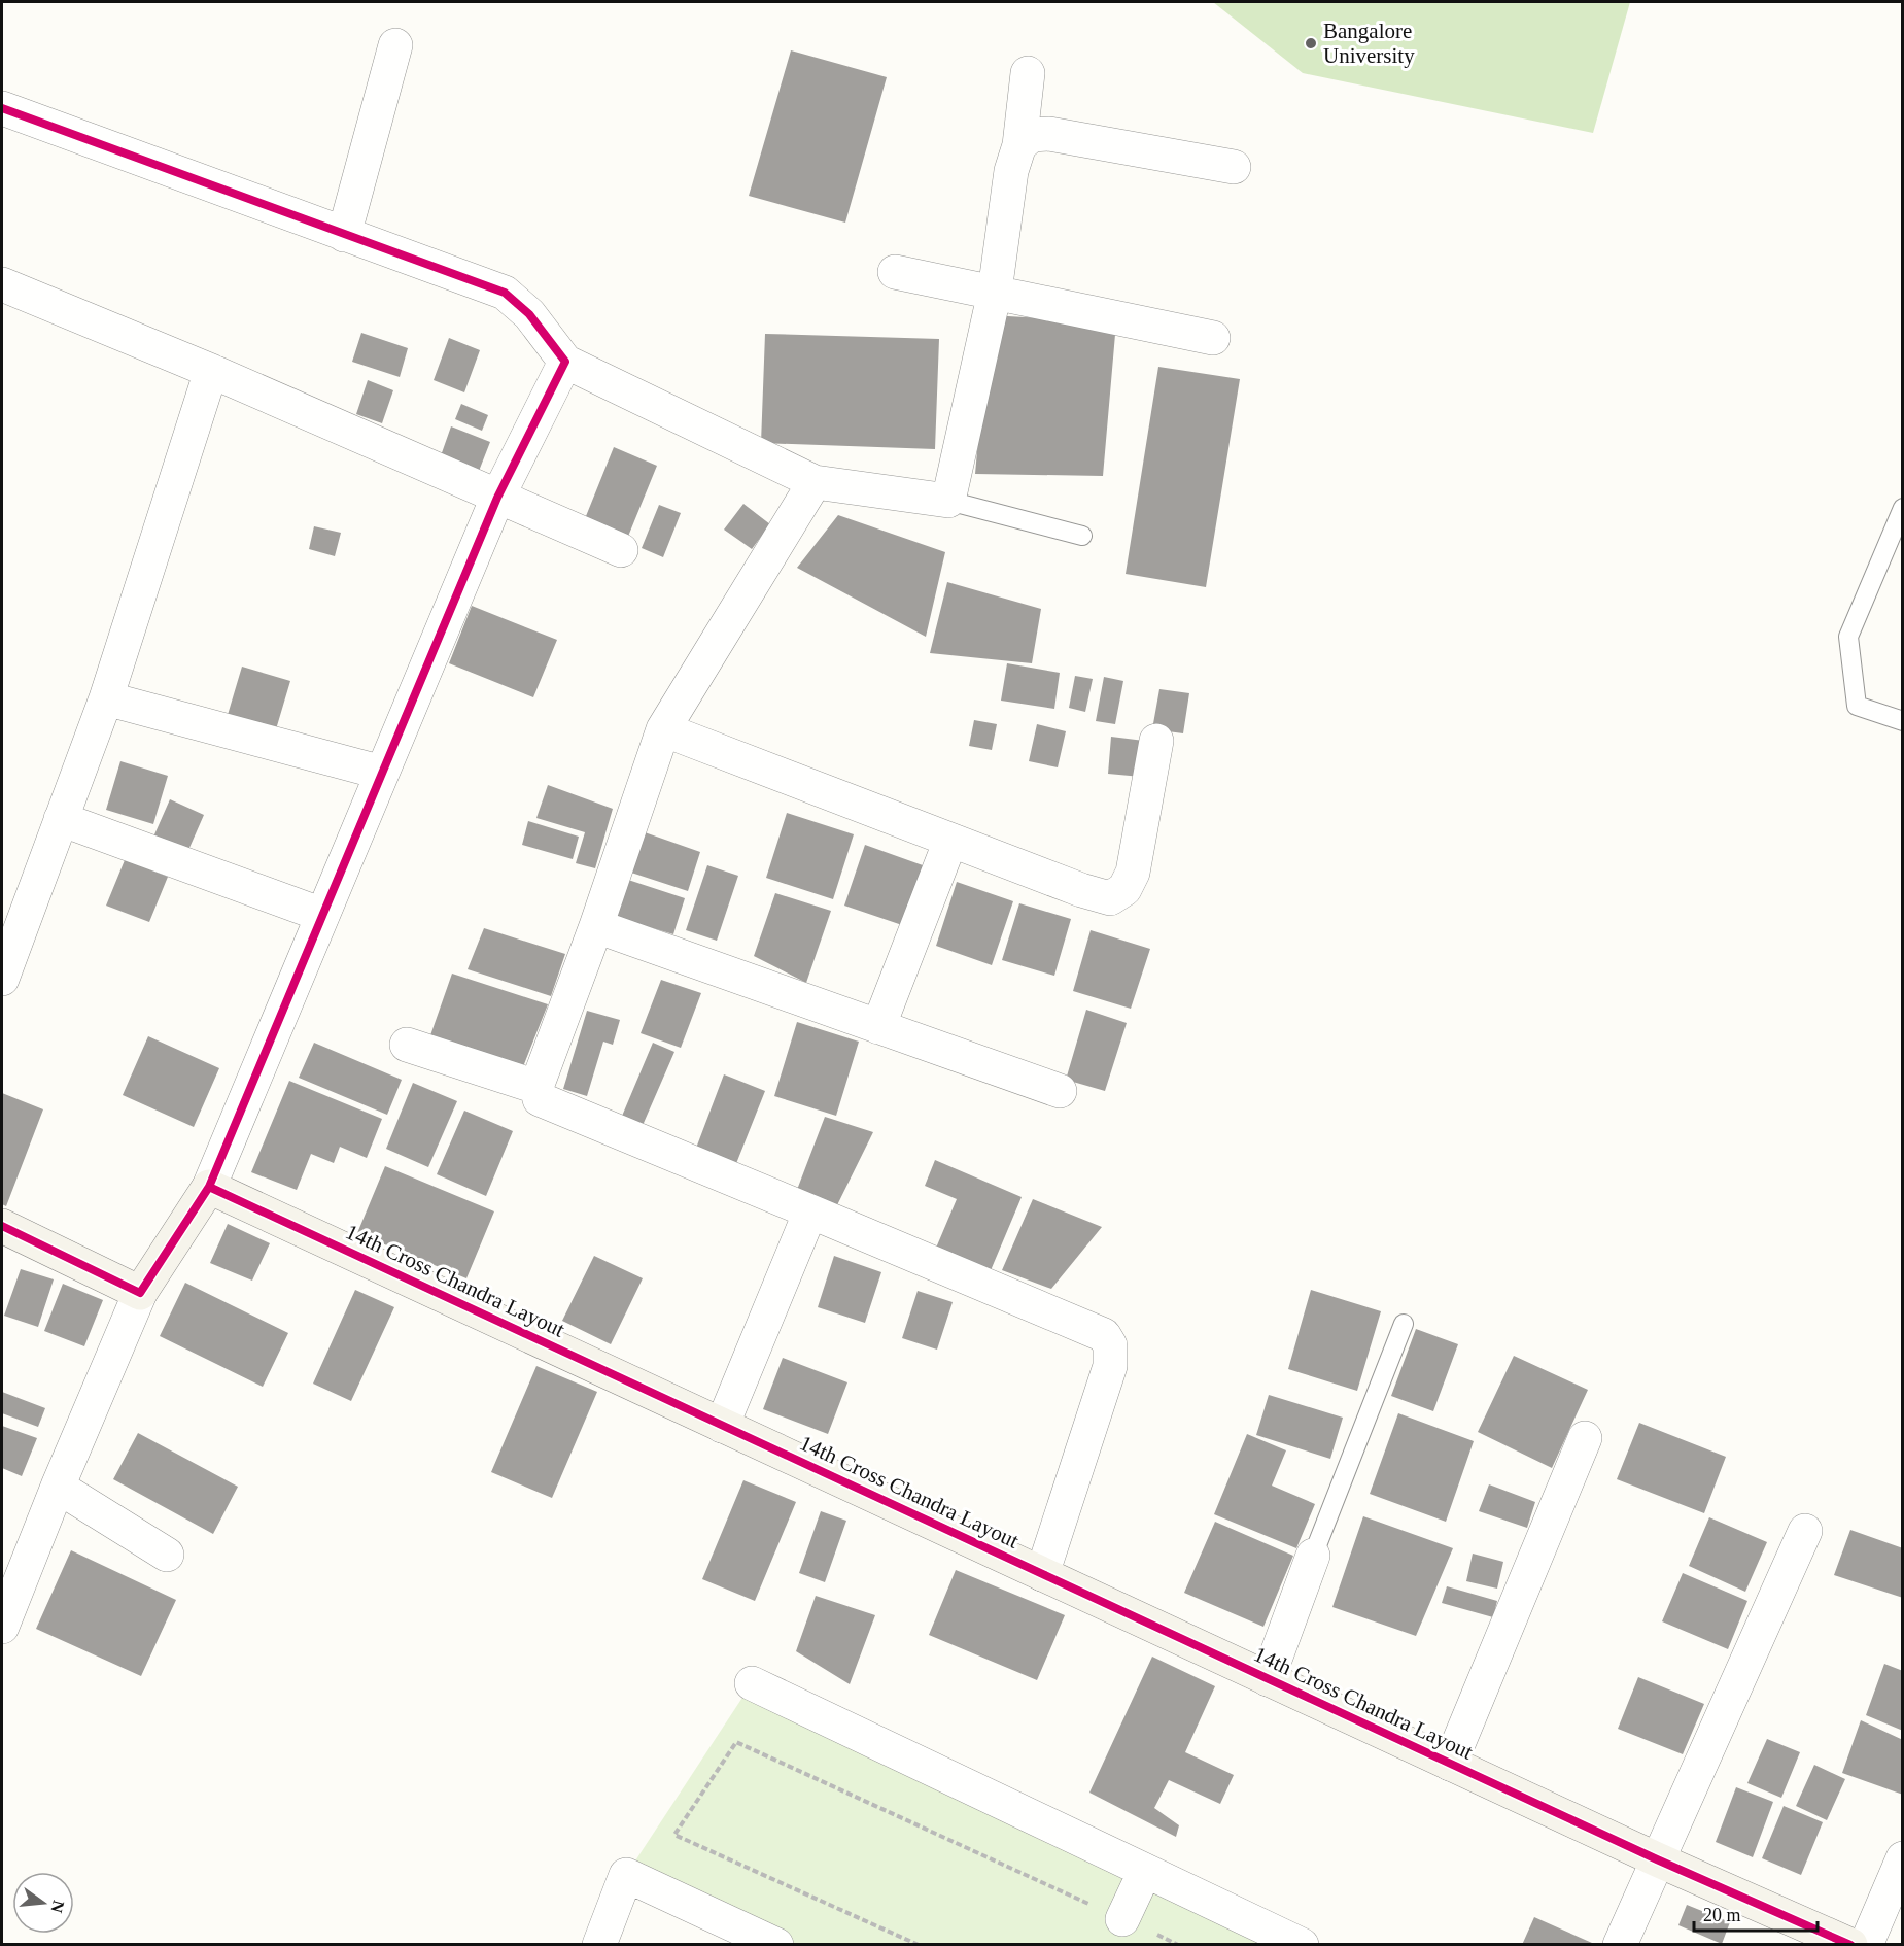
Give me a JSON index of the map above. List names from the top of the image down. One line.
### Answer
{"streets":{"street":["14th Cross Chandra Layout"]},"places":["Bangalore University"],"scale_bar":"20 m","north":"right"}
